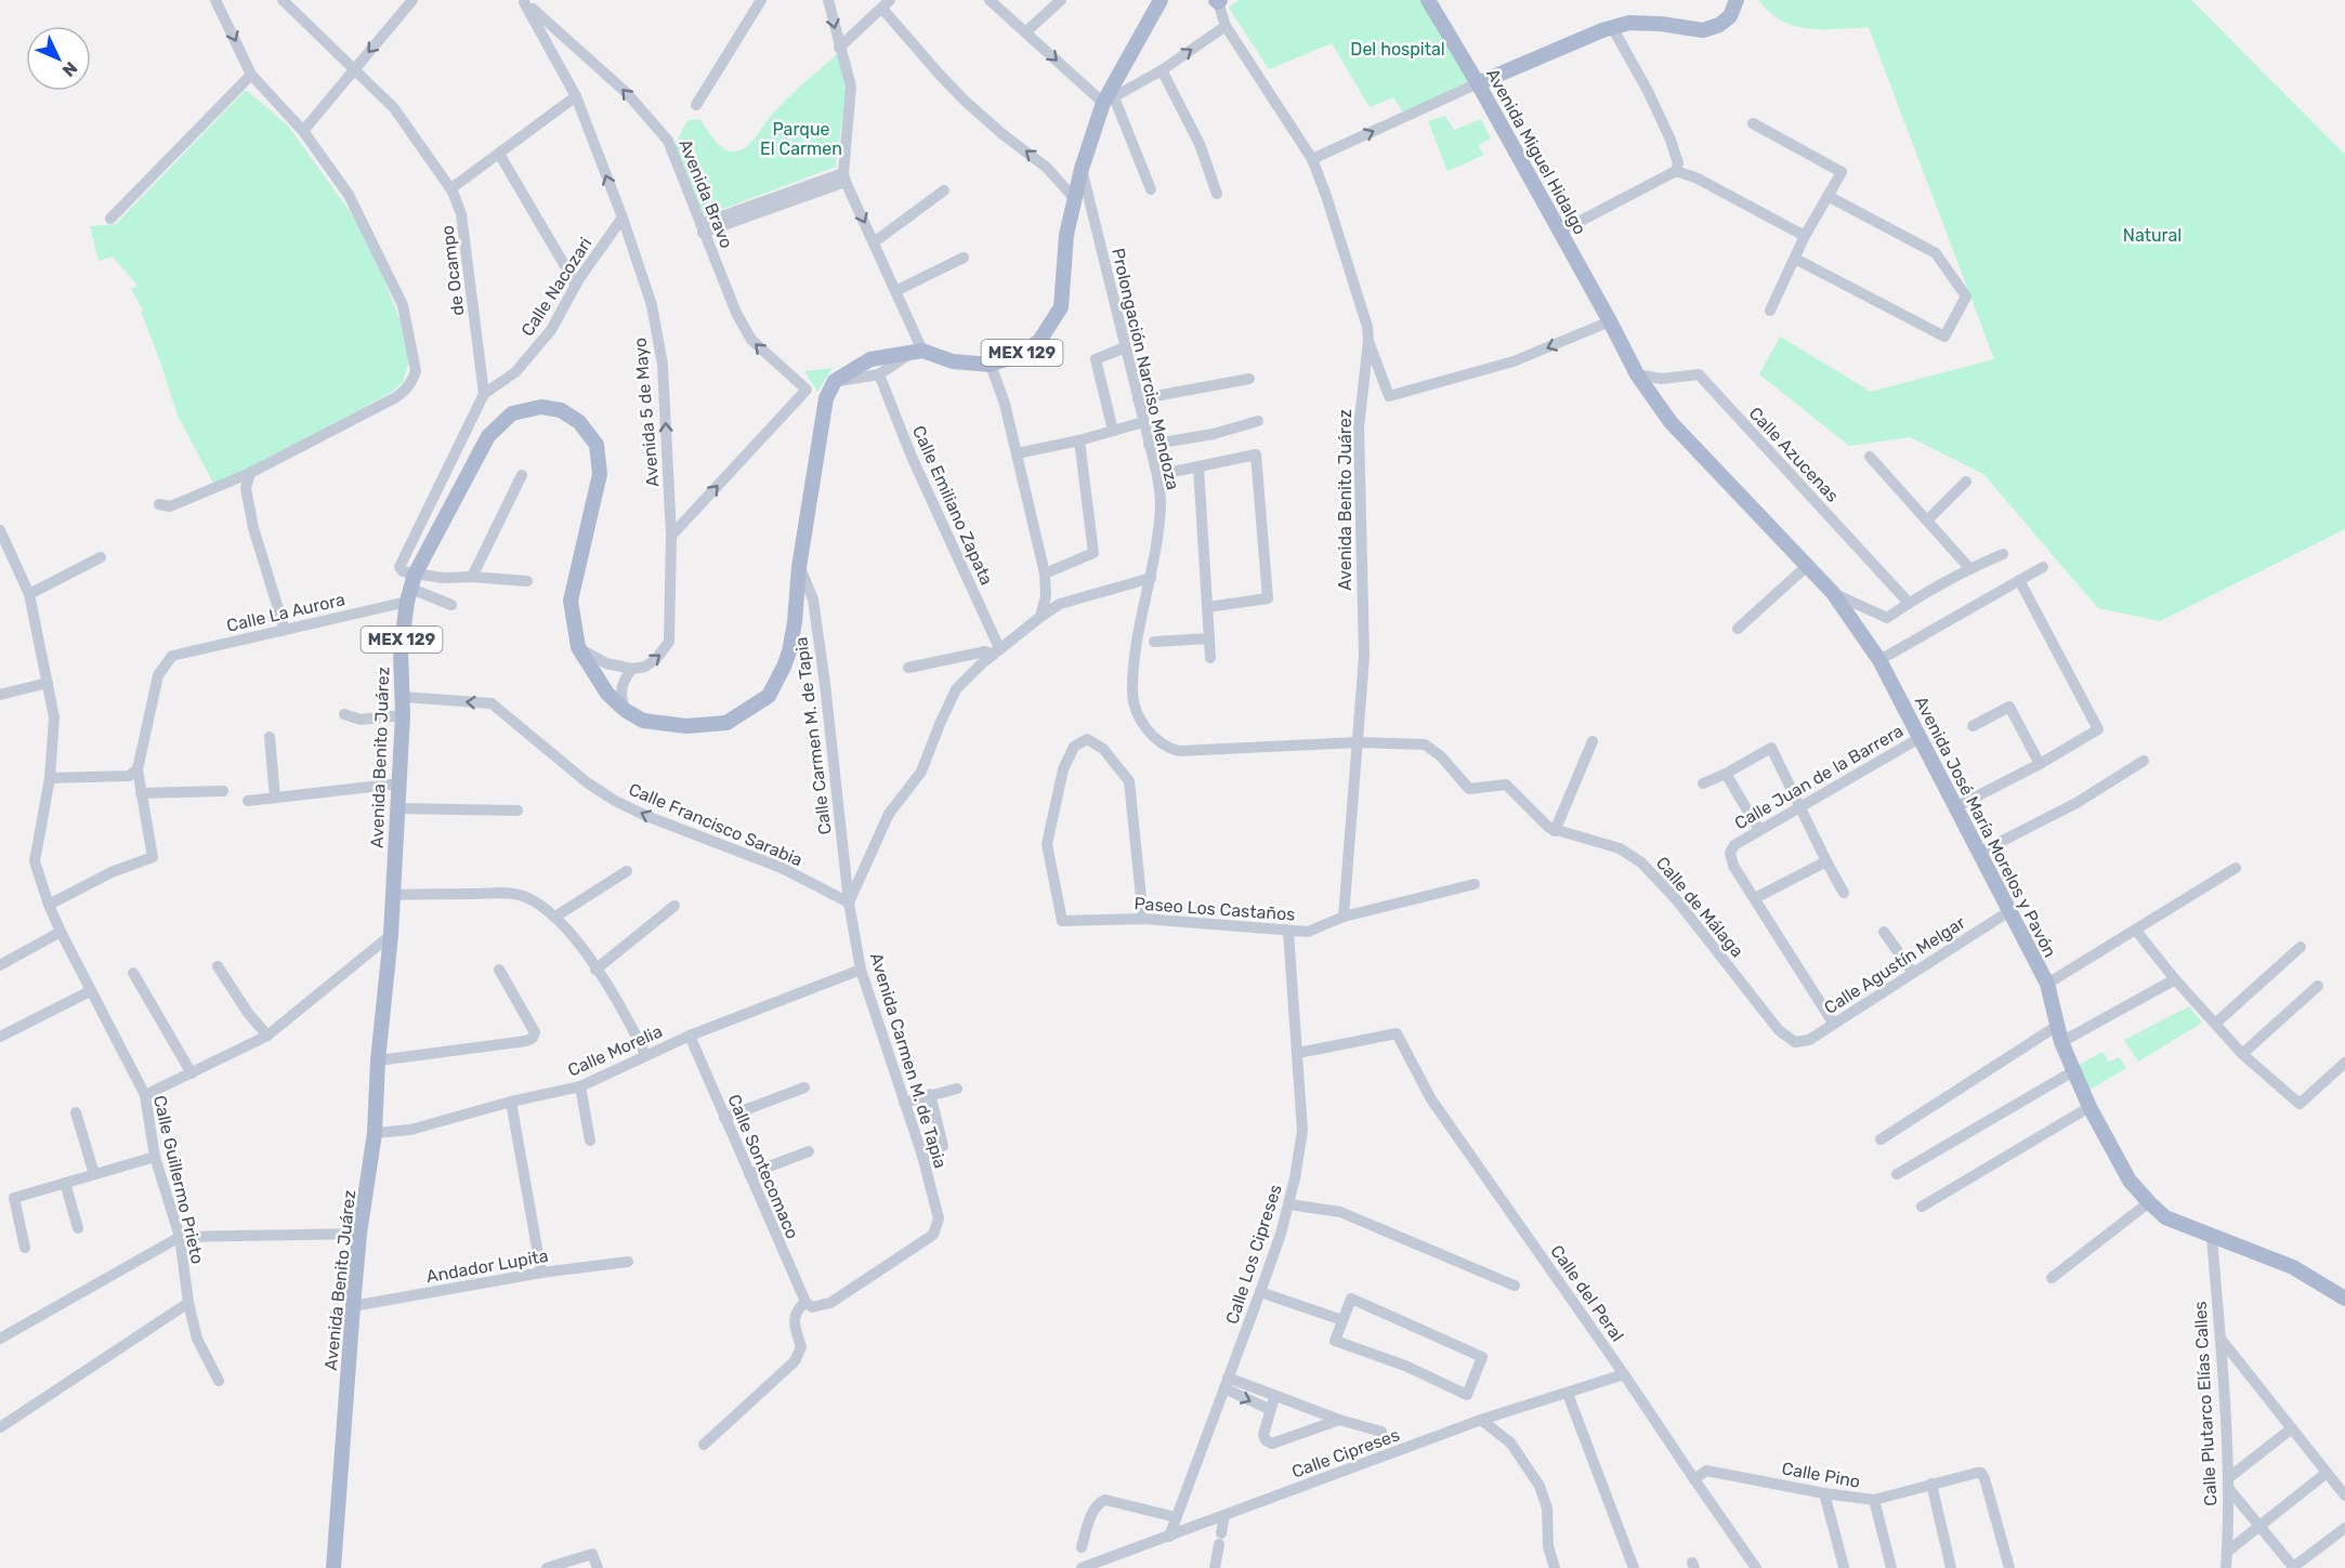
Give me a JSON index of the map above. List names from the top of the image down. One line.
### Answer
{"streets":{"main road":["Avenida Miguel Hidalgo","MEX 129","Avenida Benito Juárez","Avenida José María Morelos y Pavón"],"street":["Avenida Bravo","de Ocampo","Calle Nacozari","Prolongación Narciso Mendoza","Avenida 5 de Mayo","Calle Azucenas","Calle Emiliano Zapata","Calle La Aurora","Calle Carmen M. de Tapia","Calle Juan de la Barrera","Calle Francisco Sarabia","Calle de Málaga","Paseo Los Castaños","Calle Agustín Melgar","Calle Morelia","Avenida Carmen M. de Tapia","Calle Sontecomaco","Calle Guillermo Prieto","Calle Los Cipreses","Andador Lupita","Calle del Peral","Calle Plutarco Elías Calles","Calle Cipreses","Calle Pino"]},"crossings":[["Avenida Miguel Hidalgo","Avenida José María Morelos y Pavón"],["Avenida Bravo","Avenida 5 de Mayo"],["de Ocampo","Calle Nacozari"],["Calle Nacozari","Avenida 5 de Mayo"],["MEX 129","Prolongación Narciso Mendoza"],["MEX 129","Avenida Benito Juárez"],["Prolongación Narciso Mendoza","Avenida Benito Juárez"],["Prolongación Narciso Mendoza","Calle de Málaga"],["Calle Azucenas","Avenida José María Morelos y Pavón"],["Avenida Benito Juárez","Calle La Aurora"],["Avenida Benito Juárez","Calle Carmen M. de Tapia"],["Avenida Benito Juárez","Calle Francisco Sarabia"],["Avenida Benito Juárez","Calle de Málaga"],["Avenida Benito Juárez","Paseo Los Castaños"],["Avenida Benito Juárez","Calle Morelia"],["Avenida Benito Juárez","Andador Lupita"],["Calle Carmen M. de Tapia","Calle Francisco Sarabia"],["Calle Carmen M. de Tapia","Avenida Carmen M. de Tapia"],["Calle Juan de la Barrera","Avenida José María Morelos y Pavón"],["Calle Francisco Sarabia","Avenida Carmen M. de Tapia"],["Avenida José María Morelos y Pavón","Calle Agustín Melgar"],["Avenida José María Morelos y Pavón","Calle Plutarco Elías Calles"],["Calle de Málaga","Calle Agustín Melgar"],["Paseo Los Castaños","Calle Los Cipreses"],["Calle Morelia","Avenida Carmen M. de Tapia"],["Calle Morelia","Calle Sontecomaco"],["Avenida Carmen M. de Tapia","Calle Sontecomaco"],["Calle Los Cipreses","Calle del Peral"],["Calle Los Cipreses","Calle Cipreses"],["Calle del Peral","Calle Cipreses"],["Calle del Peral","Calle Pino"]],"one_way":["Avenida Bravo","Avenida 5 de Mayo","Calle Francisco Sarabia"],"parks":["Del hospital","Parque El Carmen","Natural"],"north":"bottom right"}
